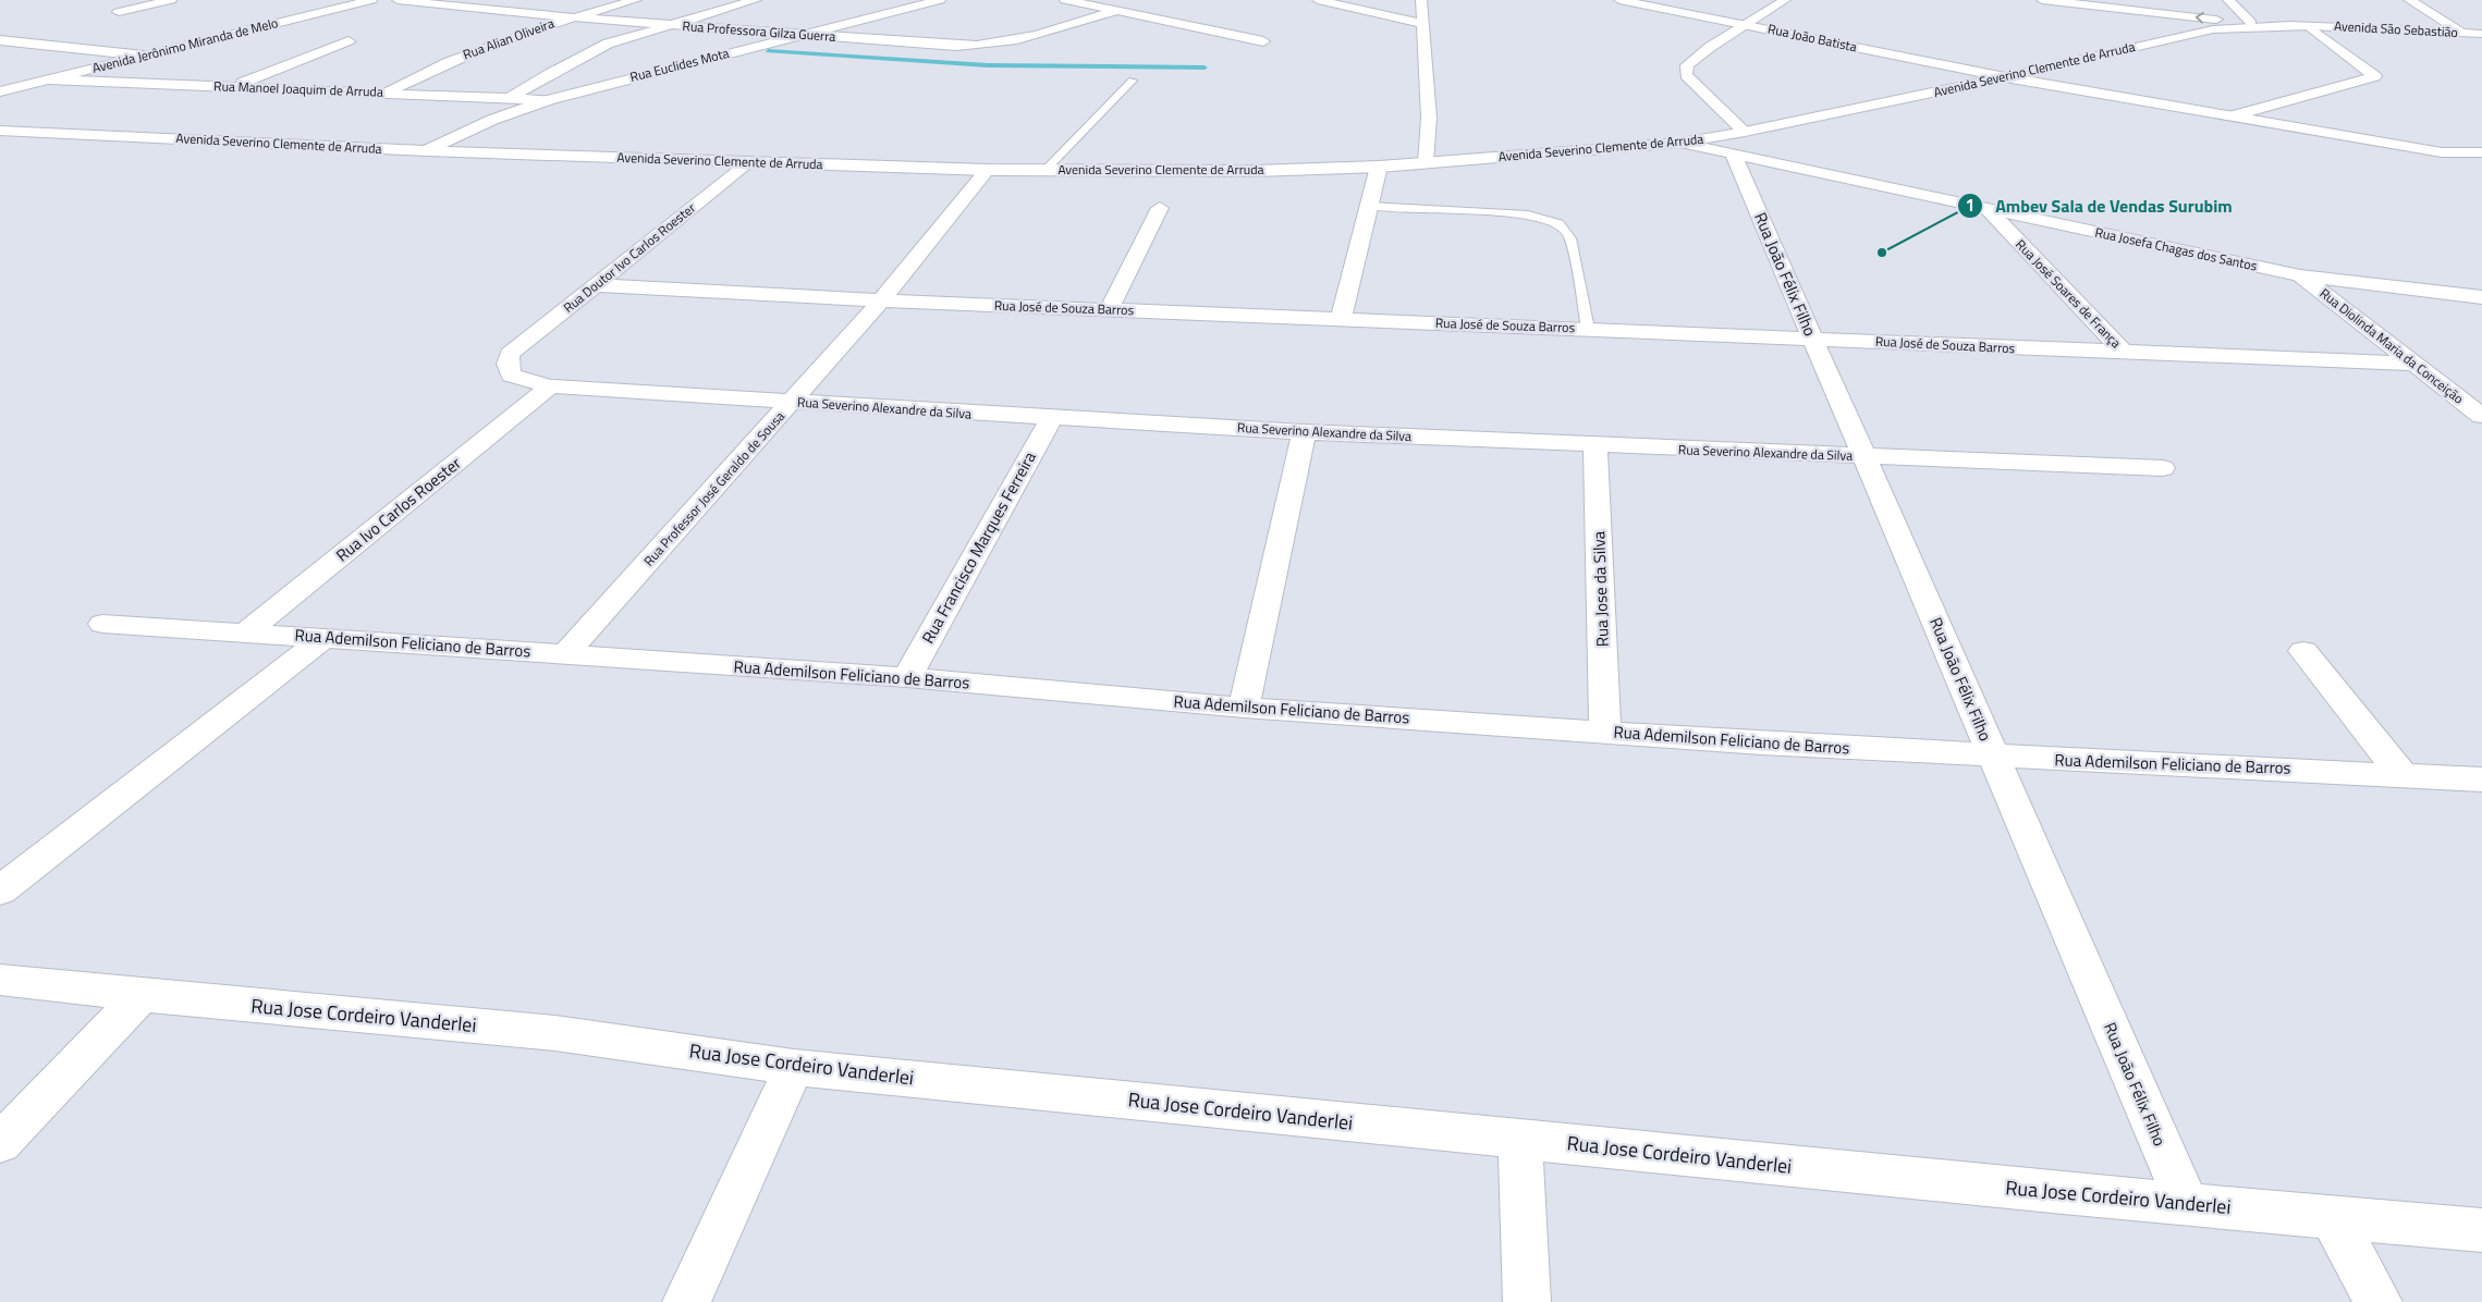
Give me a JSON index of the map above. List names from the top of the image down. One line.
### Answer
{"streets":{"street":["Avenida São Sebastião","Rua Professora Gilza Guerra","Rua João Batista","Rua Alian Oliveira","Avenida Jerônimo Miranda de Melo","Rua Euclides Mota","Avenida Severino Clemente de Arruda","Rua Manoel Joaquim de Arruda","Rua Josefa Chagas dos Santos","Rua Doutor Ivo Carlos Roester","Rua João Félix Filho","Rua José Soares de França","Rua José de Souza Barros","Rua Diolinda Maria da Conceição","Rua Severino Alexandre da Silva","Rua Professor José Geraldo de Sousa","Rua Ivo Carlos Roester","Rua Francisco Marques Ferreira","Rua Jose da Silva","Rua Ademilson Feliciano de Barros","Rua Jose Cordeiro Vanderlei"]},"crossings":[["Avenida São Sebastião","Avenida Severino Clemente de Arruda"],["Rua Professora Gilza Guerra","Rua Alian Oliveira"],["Rua Professora Gilza Guerra","Rua Euclides Mota"],["Rua João Batista","Avenida Severino Clemente de Arruda"],["Rua Alian Oliveira","Rua Manoel Joaquim de Arruda"],["Avenida Jerônimo Miranda de Melo","Rua Manoel Joaquim de Arruda"],["Rua Euclides Mota","Avenida Severino Clemente de Arruda"],["Rua Euclides Mota","Rua Manoel Joaquim de Arruda"],["Avenida Severino Clemente de Arruda","Rua Josefa Chagas dos Santos"],["Avenida Severino Clemente de Arruda","Rua Doutor Ivo Carlos Roester"],["Avenida Severino Clemente de Arruda","Rua João Félix Filho"],["Avenida Severino Clemente de Arruda","Rua Professor José Geraldo de Sousa"],["Rua Josefa Chagas dos Santos","Rua João Félix Filho"],["Rua Josefa Chagas dos Santos","Rua José Soares de França"],["Rua Josefa Chagas dos Santos","Rua Diolinda Maria da Conceição"],["Rua Doutor Ivo Carlos Roester","Rua José de Souza Barros"],["Rua Doutor Ivo Carlos Roester","Rua Severino Alexandre da Silva"],["Rua João Félix Filho","Rua José de Souza Barros"],["Rua João Félix Filho","Rua Severino Alexandre da Silva"],["Rua João Félix Filho","Rua Ademilson Feliciano de Barros"],["Rua João Félix Filho","Rua Jose Cordeiro Vanderlei"],["Rua José Soares de França","Rua José de Souza Barros"],["Rua José de Souza Barros","Rua Diolinda Maria da Conceição"],["Rua José de Souza Barros","Rua Professor José Geraldo de Sousa"],["Rua Severino Alexandre da Silva","Rua Professor José Geraldo de Sousa"],["Rua Severino Alexandre da Silva","Rua Ivo Carlos Roester"],["Rua Severino Alexandre da Silva","Rua Francisco Marques Ferreira"],["Rua Severino Alexandre da Silva","Rua Jose da Silva"],["Rua Professor José Geraldo de Sousa","Rua Ademilson Feliciano de Barros"],["Rua Ivo Carlos Roester","Rua Ademilson Feliciano de Barros"],["Rua Francisco Marques Ferreira","Rua Ademilson Feliciano de Barros"],["Rua Jose da Silva","Rua Ademilson Feliciano de Barros"]],"places":["Ambev Sala de Vendas Surubim"]}
